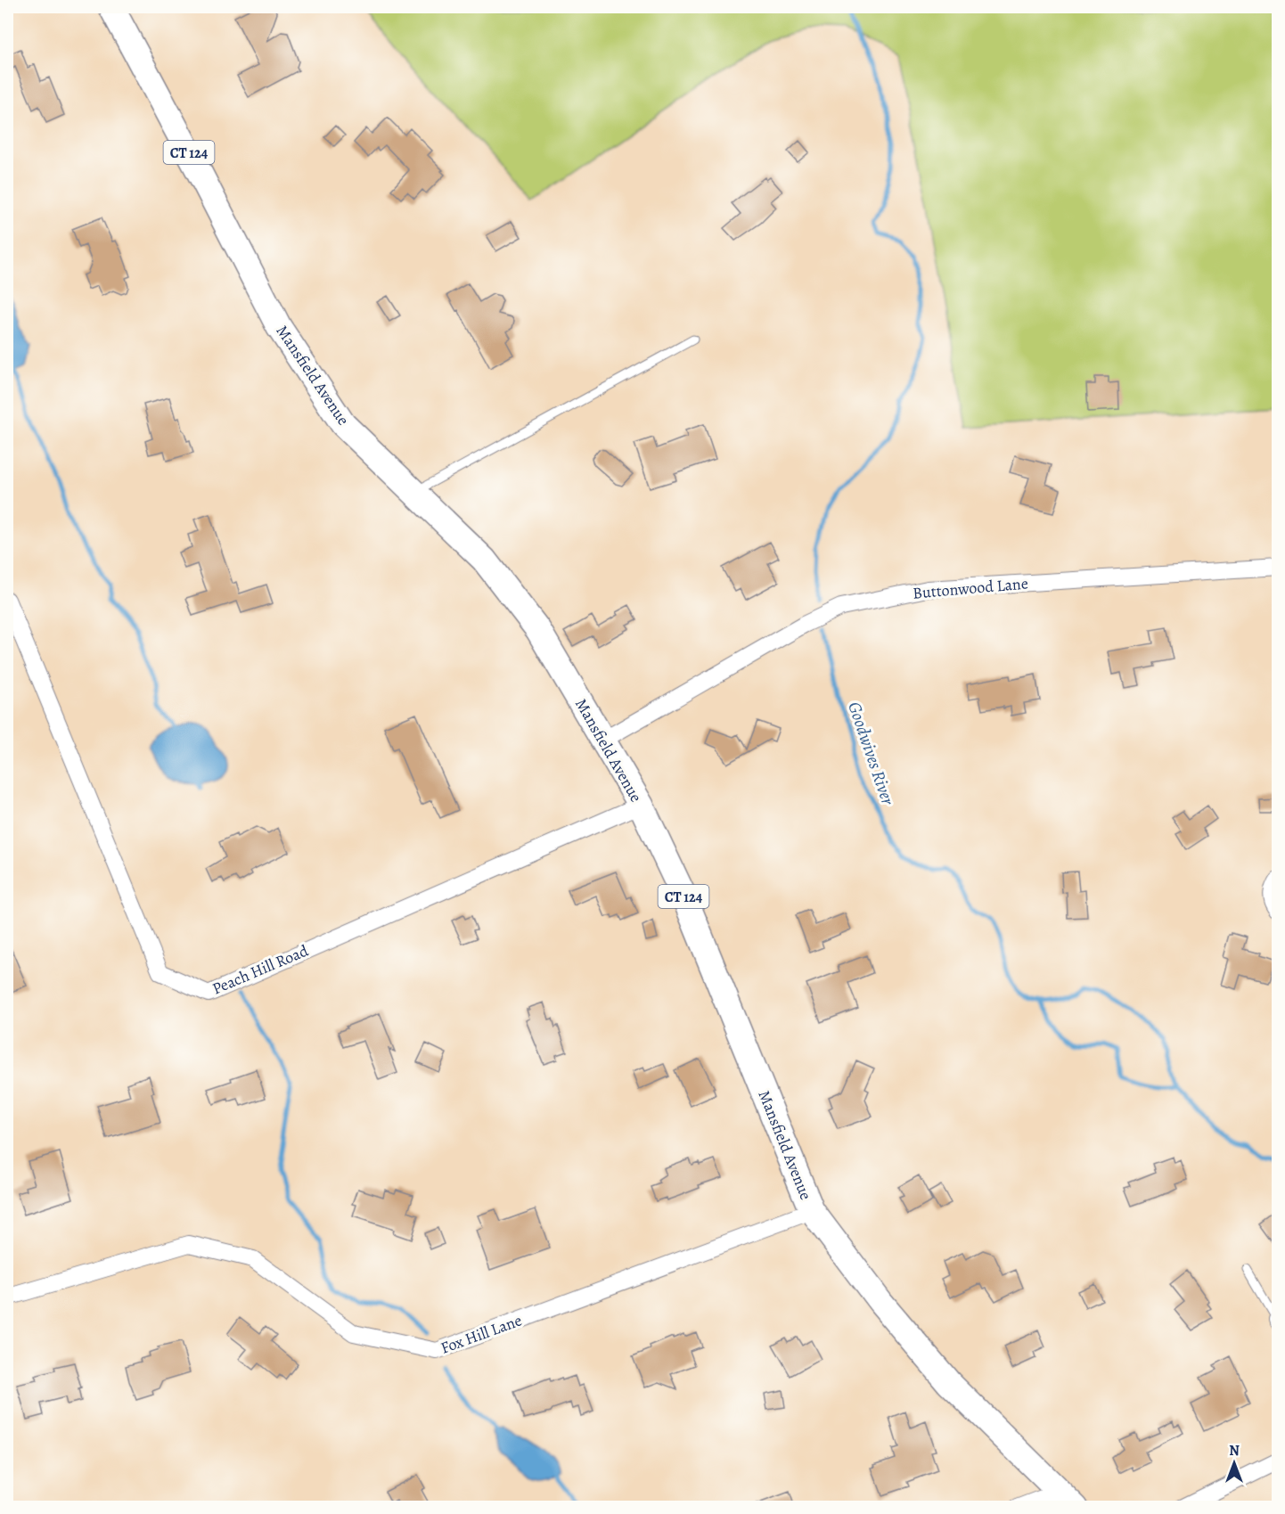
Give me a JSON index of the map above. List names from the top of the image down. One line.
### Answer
{"streets":{"main road":["CT 124","Mansfield Avenue"],"street":["Buttonwood Lane","Peach Hill Road","Fox Hill Lane"]},"crossings":[["Mansfield Avenue","Buttonwood Lane"],["Mansfield Avenue","Peach Hill Road"],["Mansfield Avenue","Fox Hill Lane"]],"water":["Goodwives River"],"north":"top"}
